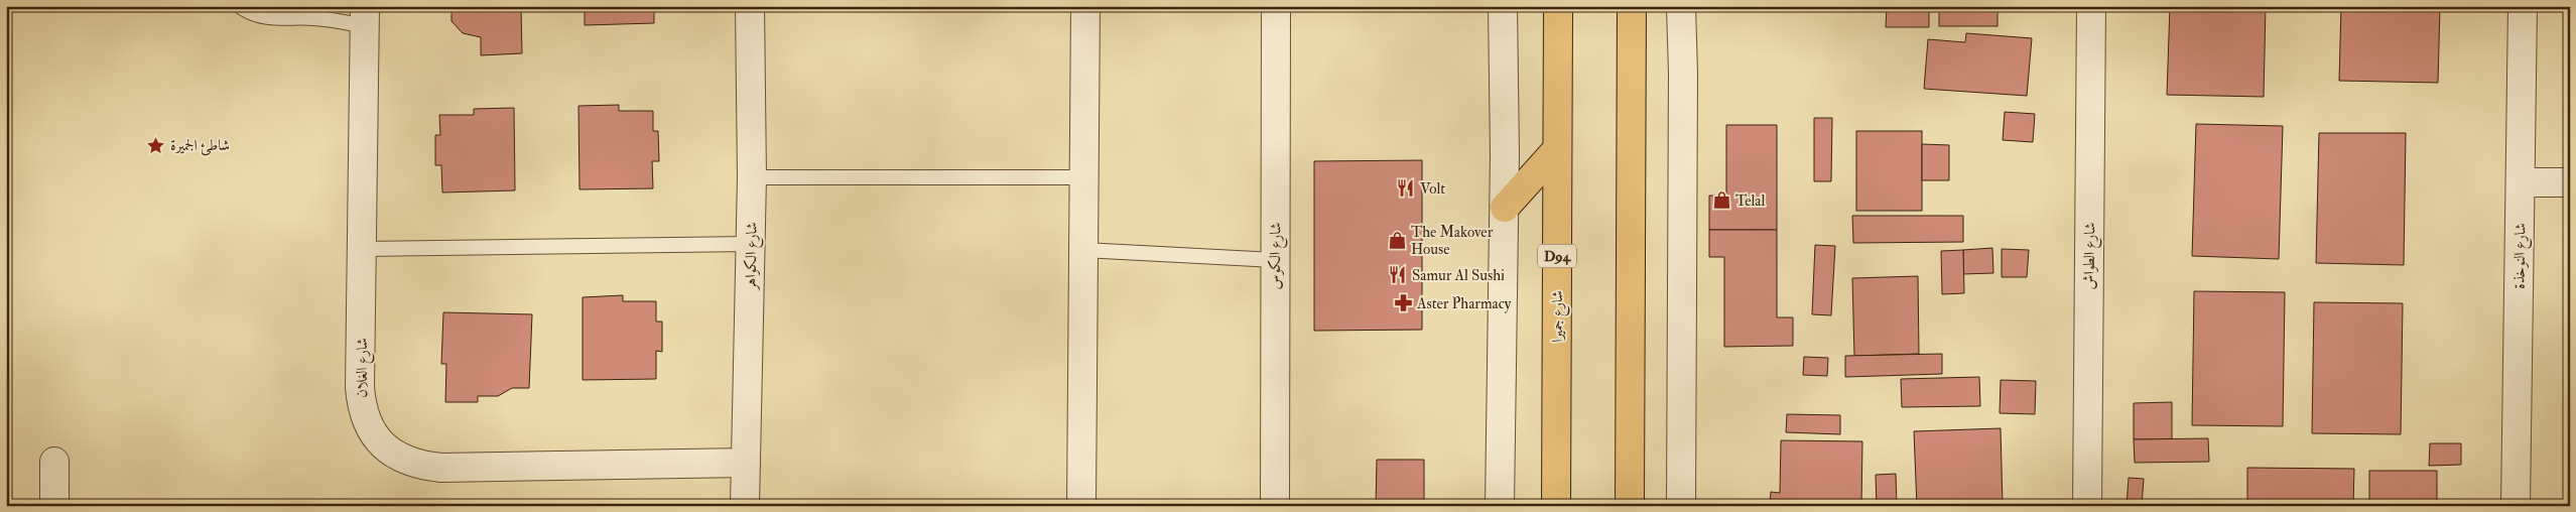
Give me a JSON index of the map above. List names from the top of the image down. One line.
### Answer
{"streets":{"main road":["D94","شارع جميرا"],"street":["شارع الكواهر","شارع الكوس","شارع الطواش","شارع النوخذة","شارع الغلان"]},"crossings":[["شارع الكواهر","شارع الغلان"]],"places":{"place":["شاطئ الجميرة"],"restaurant":["Volt","Samur Al Sushi"],"shop":["Telal","The Makover House"],"pharmacy":["Aster Pharmacy"]}}
